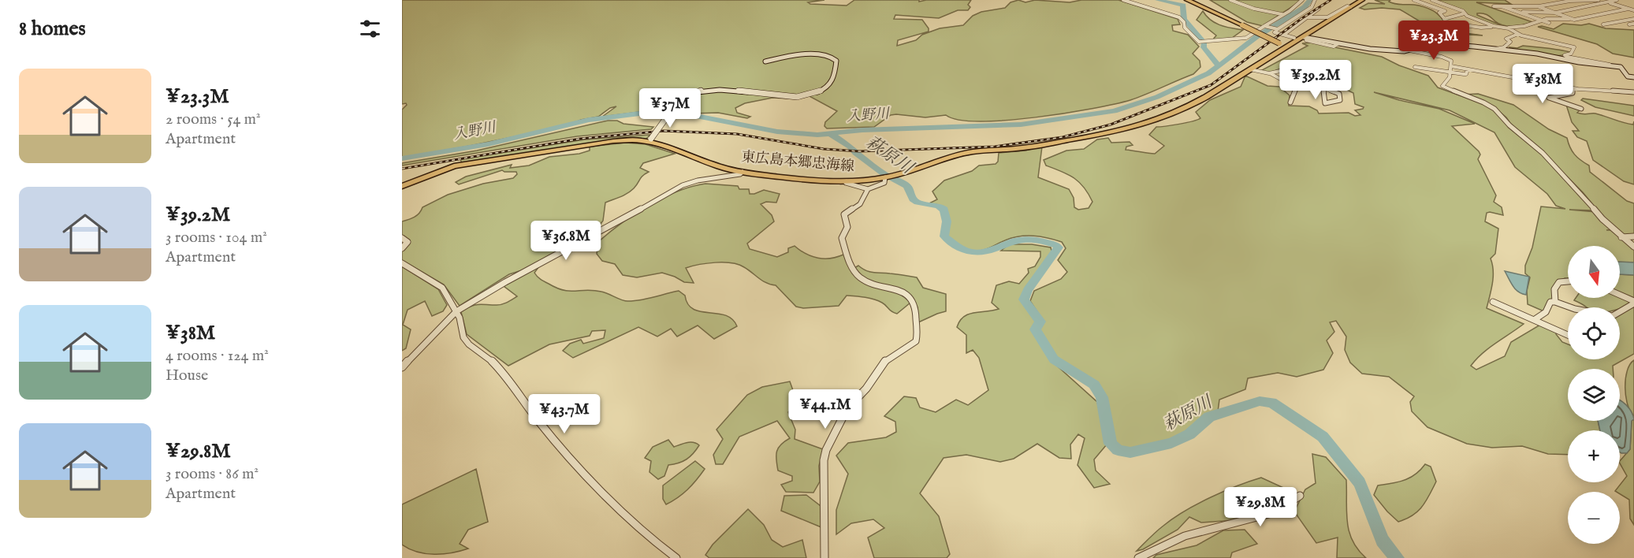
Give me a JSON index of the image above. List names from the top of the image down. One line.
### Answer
{"streets":{"main road":["東広島本郷忠海線"]},"water":["入野川","萩原川"],"north":"bottom","page":{"heading":"8 homes","price":["¥23.3M","¥39.2M","¥38M","¥37M","¥36.8M","¥44.1M","¥43.7M","¥29.8M"],"list":[{"name":"¥23.3M","note":"2 rooms · 54 m² · Apartment"},{"name":"¥39.2M","note":"3 rooms · 104 m² · Apartment"},{"name":"¥38M","note":"4 rooms · 124 m² · House"},{"name":"¥29.8M","note":"3 rooms · 86 m² · Apartment"}],"map_buttons":["+","−"]}}
